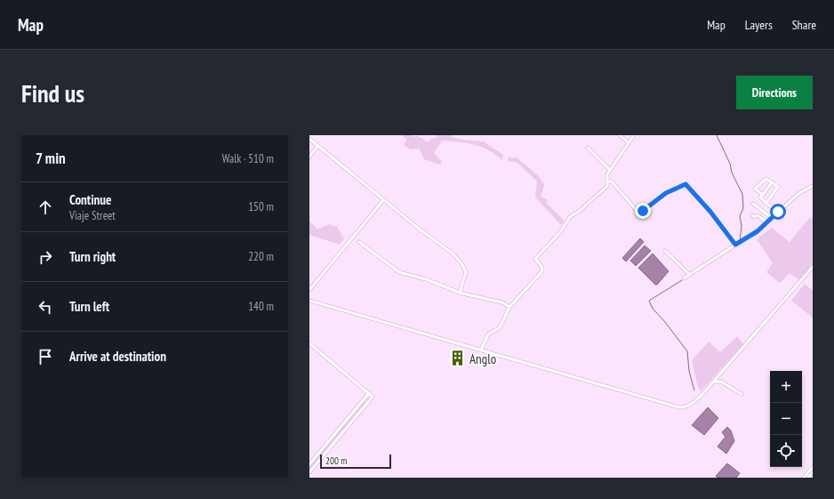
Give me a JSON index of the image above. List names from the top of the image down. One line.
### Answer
{"places":{"building":["Anglo"]},"scale_bar":"200 m","page":{"header":"Map","nav":["Map","Layers","Share"],"buttons":"Directions","title":"Find us","heading":["7 min","Walk · 510 m"],"list":[["Continue","Viaje Street","150 m"],["Turn right","220 m"],["Turn left","140 m"],"Arrive at destination"],"map_buttons":["+","−"],"scale":"200 m"}}
